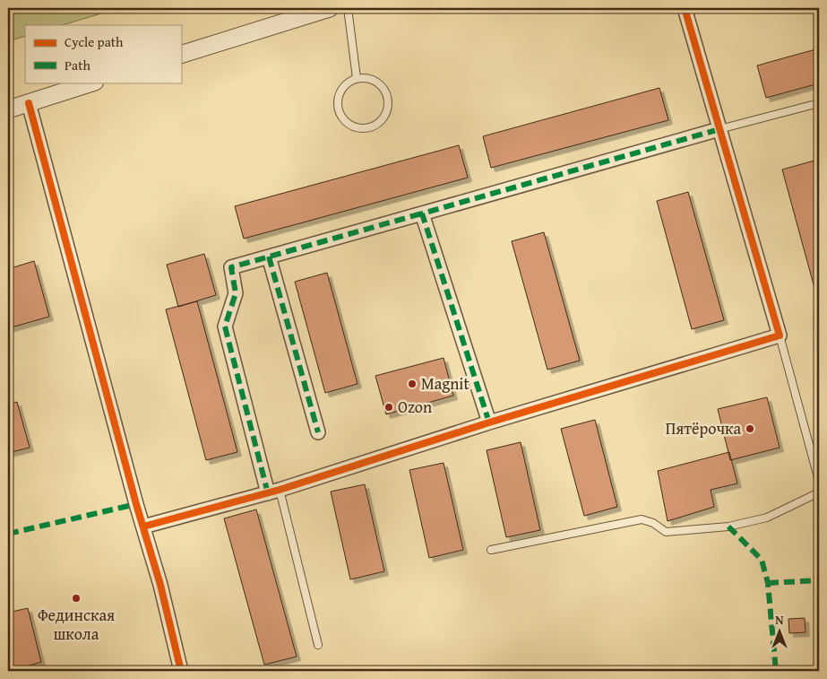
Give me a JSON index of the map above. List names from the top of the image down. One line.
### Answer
{"places":["Magnit","Ozon","Пятёрочка","Фединская школа"],"legend":["Cycle path","Path"],"north":"top"}
